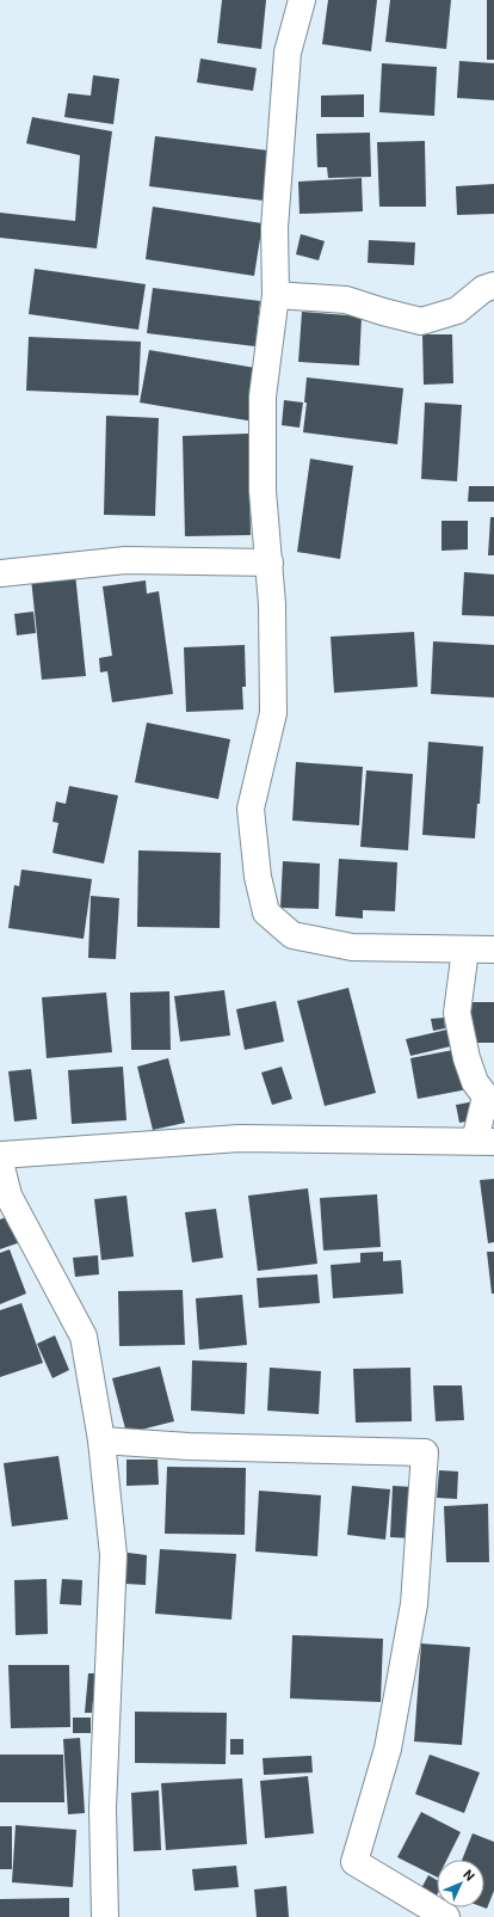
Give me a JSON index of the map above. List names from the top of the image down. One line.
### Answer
{"north":"top right"}
